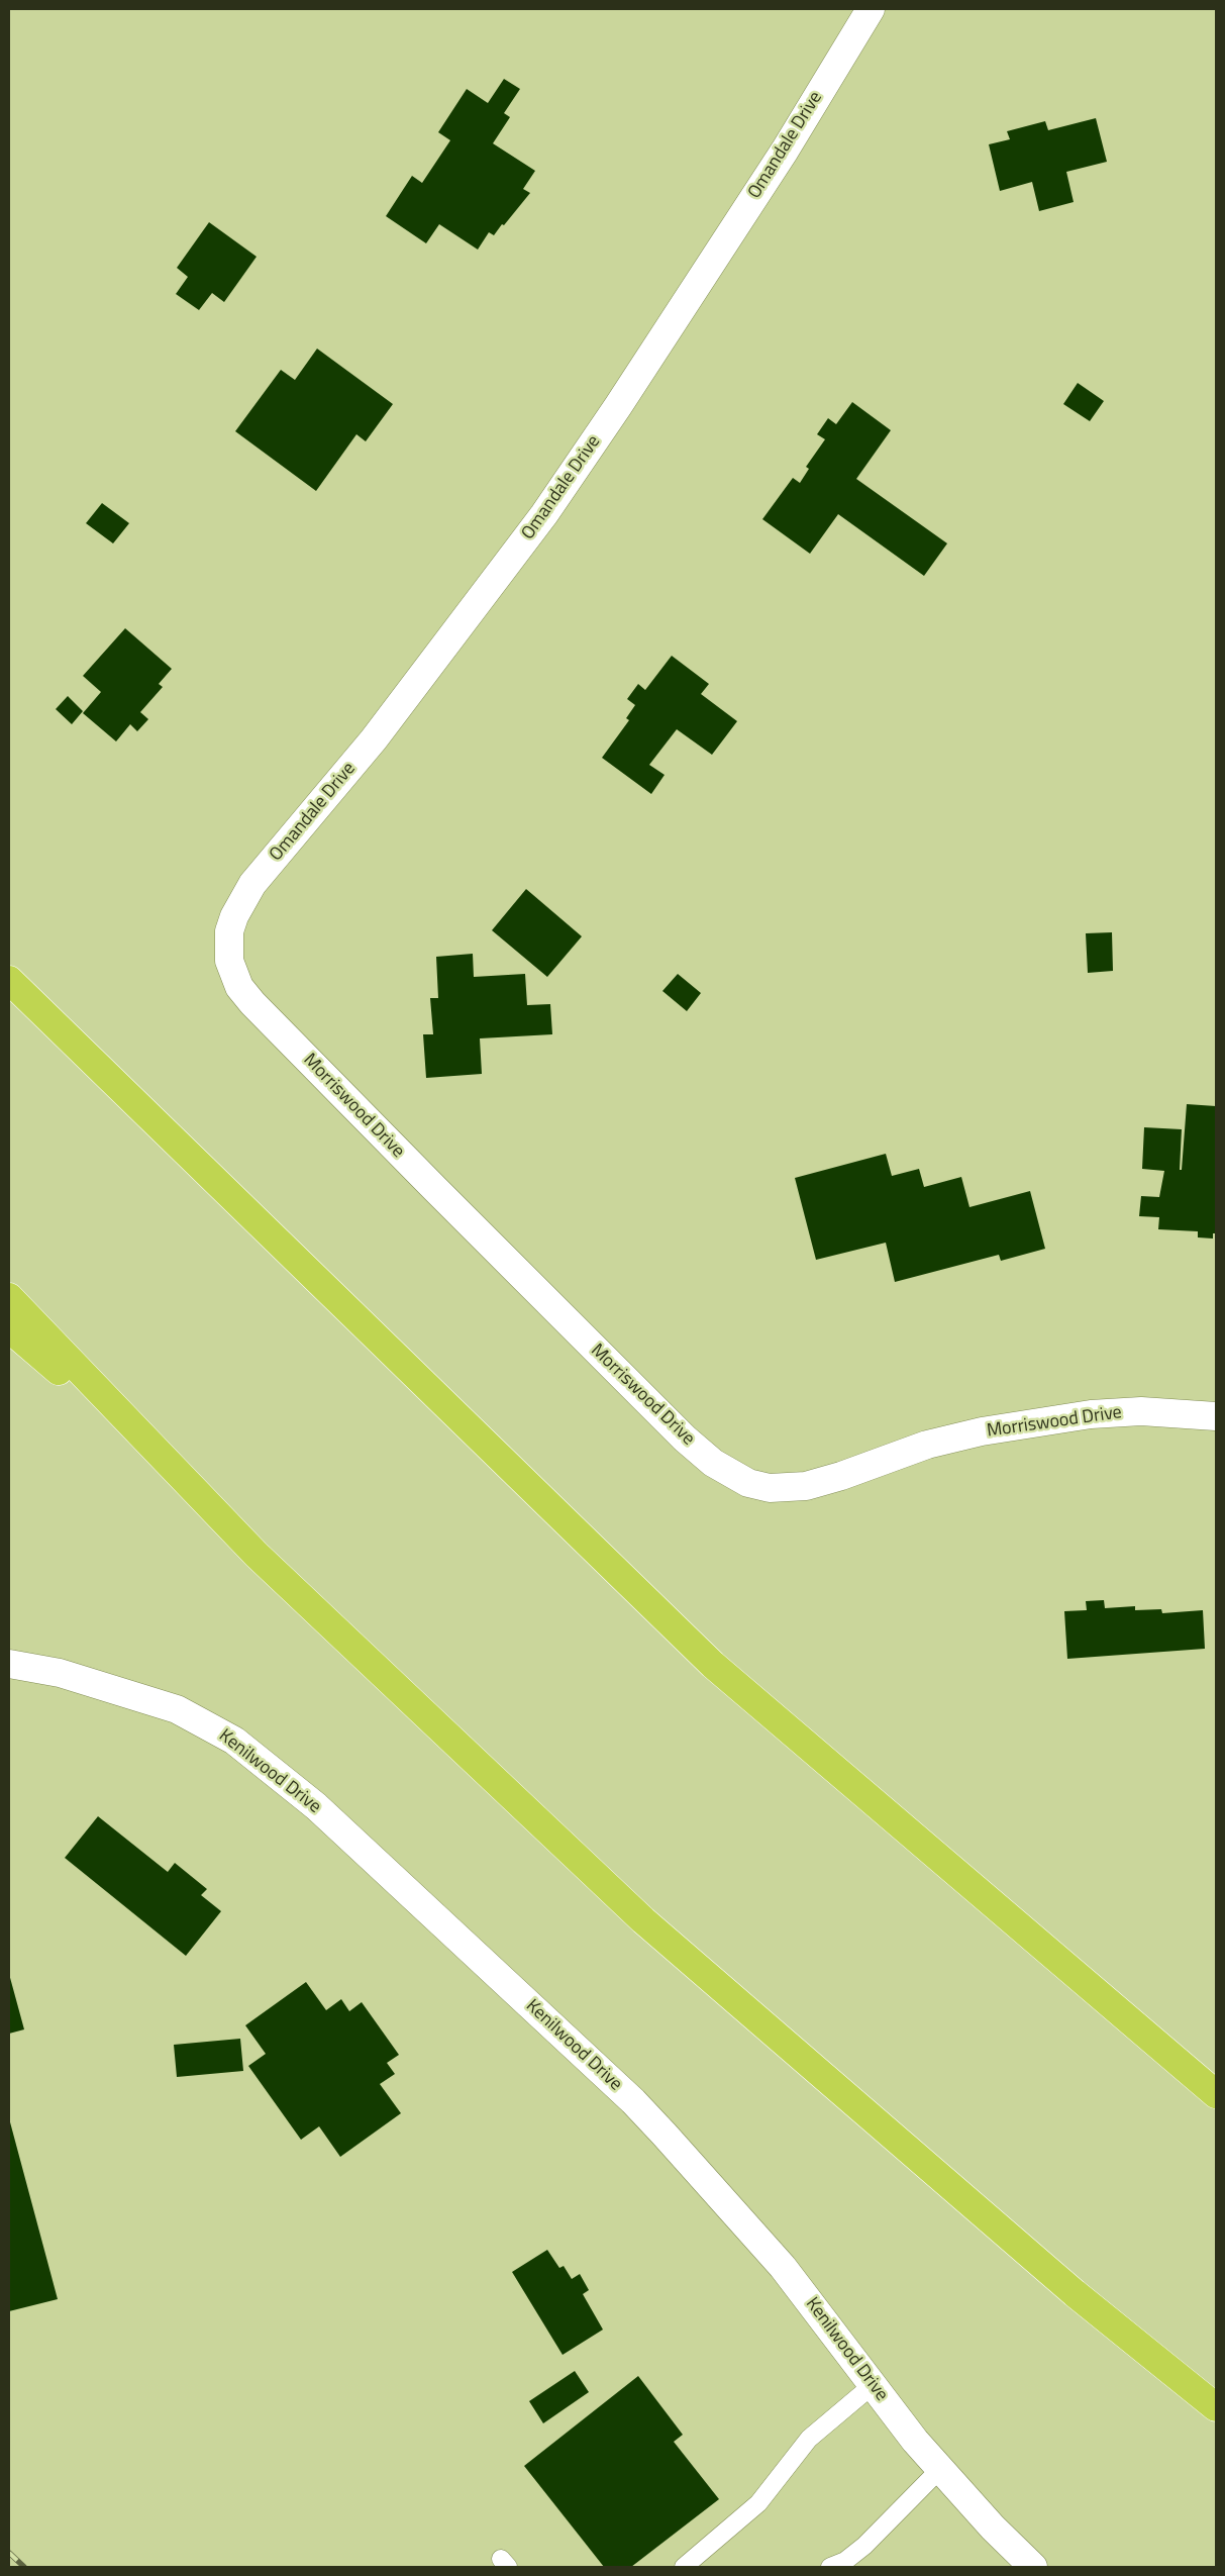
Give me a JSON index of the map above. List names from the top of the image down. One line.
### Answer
{"streets":{"street":["Omandale Drive","Morriswood Drive","Kenilwood Drive"]},"crossings":[["Omandale Drive","Morriswood Drive"]]}
